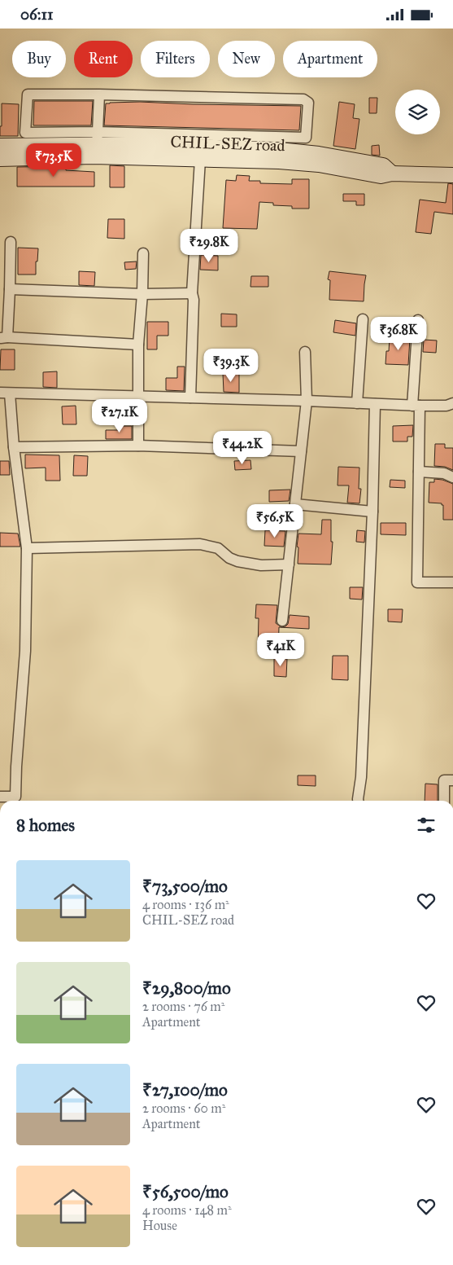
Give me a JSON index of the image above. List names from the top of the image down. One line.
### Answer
{"streets":{"street":["CHIL-SEZ road"]},"page":{"status":"06:11","chip":["Buy","Rent","Filters","New","Apartment"],"price":["₹73.5K","₹29.8K","₹36.8K","₹39.3K","₹27.1K","₹44.2K","₹56.5K","₹41K"],"heading":"8 homes","list":[{"name":"₹73,500/mo","note":"4 rooms · 136 m² · CHIL-SEZ road"},{"name":"₹29,800/mo","note":"2 rooms · 76 m² · Apartment"},{"name":"₹27,100/mo","note":"2 rooms · 60 m² · Apartment"},{"name":"₹56,500/mo","note":"4 rooms · 148 m² · House"}]}}
